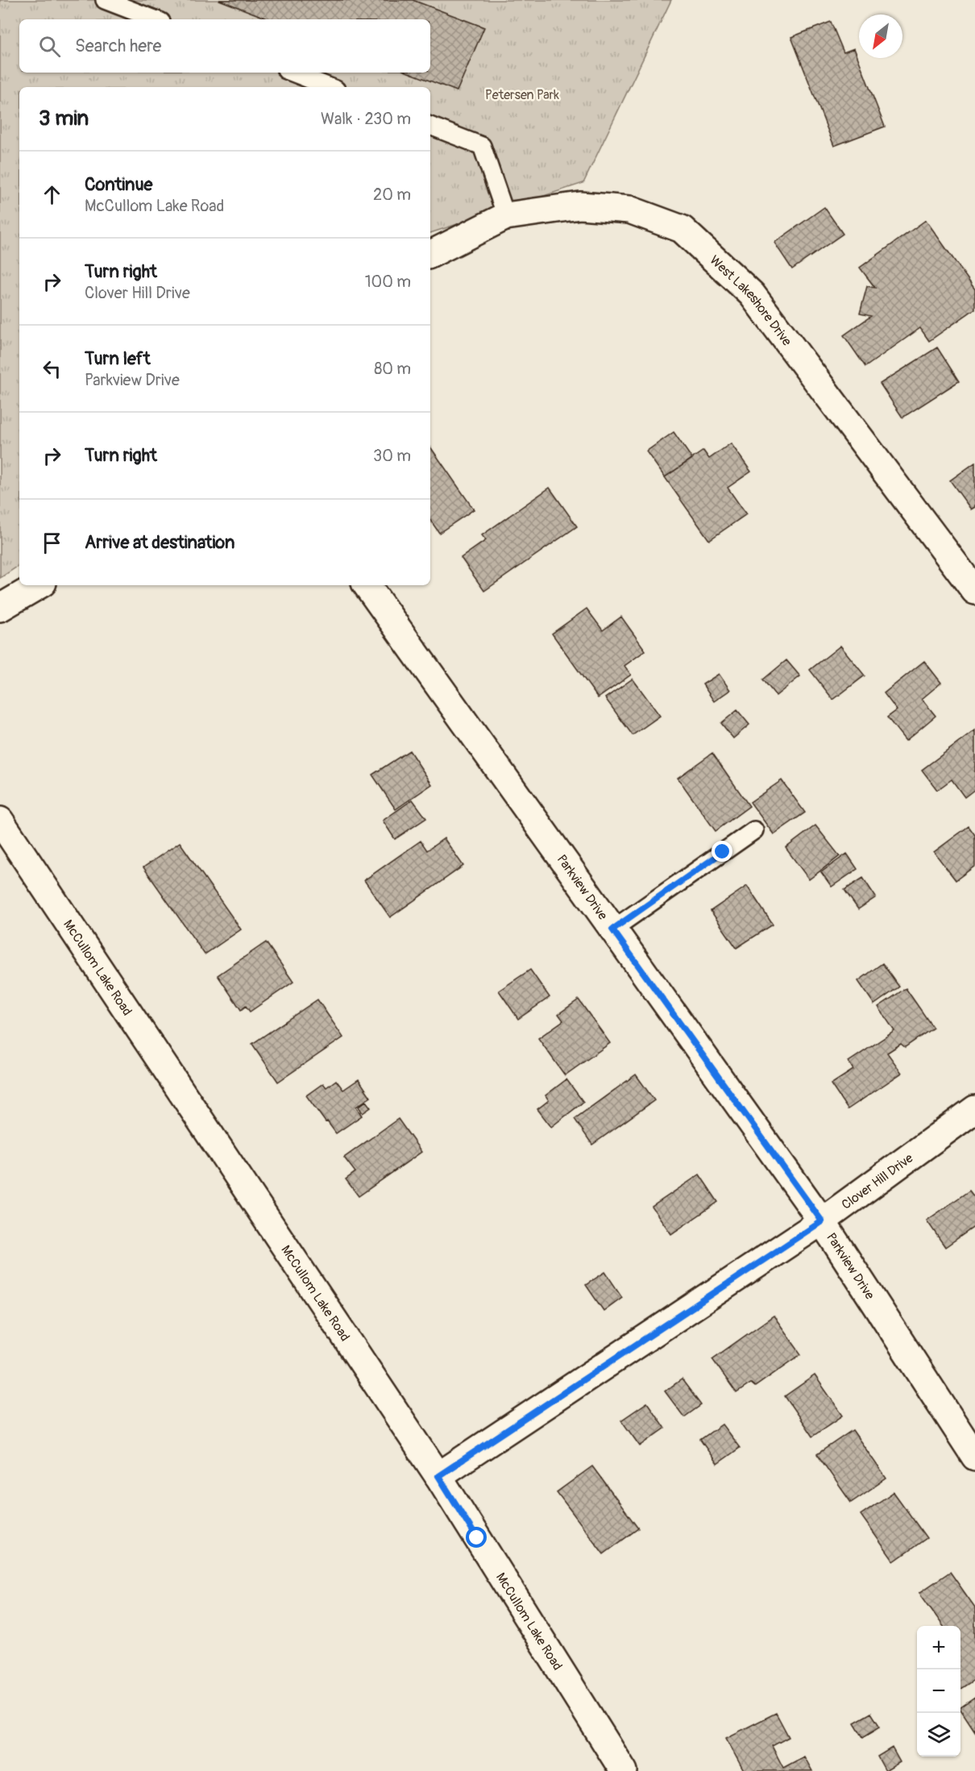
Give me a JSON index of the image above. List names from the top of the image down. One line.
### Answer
{"streets":{"street":["West Lakeshore Drive","Parkview Drive","McCullom Lake Road","Clover Hill Drive"]},"crossings":[["Parkview Drive","Clover Hill Drive"],["McCullom Lake Road","Clover Hill Drive"]],"parks":["Petersen Park"],"north":"bottom left","page":{"search":"Search here","heading":["3 min","Walk · 230 m"],"list":[["Continue","McCullom Lake Road","20 m"],["Turn right","Clover Hill Drive","100 m"],["Turn left","Parkview Drive","80 m"],["Turn right","30 m"],"Arrive at destination"],"map_buttons":["+","−"]}}
